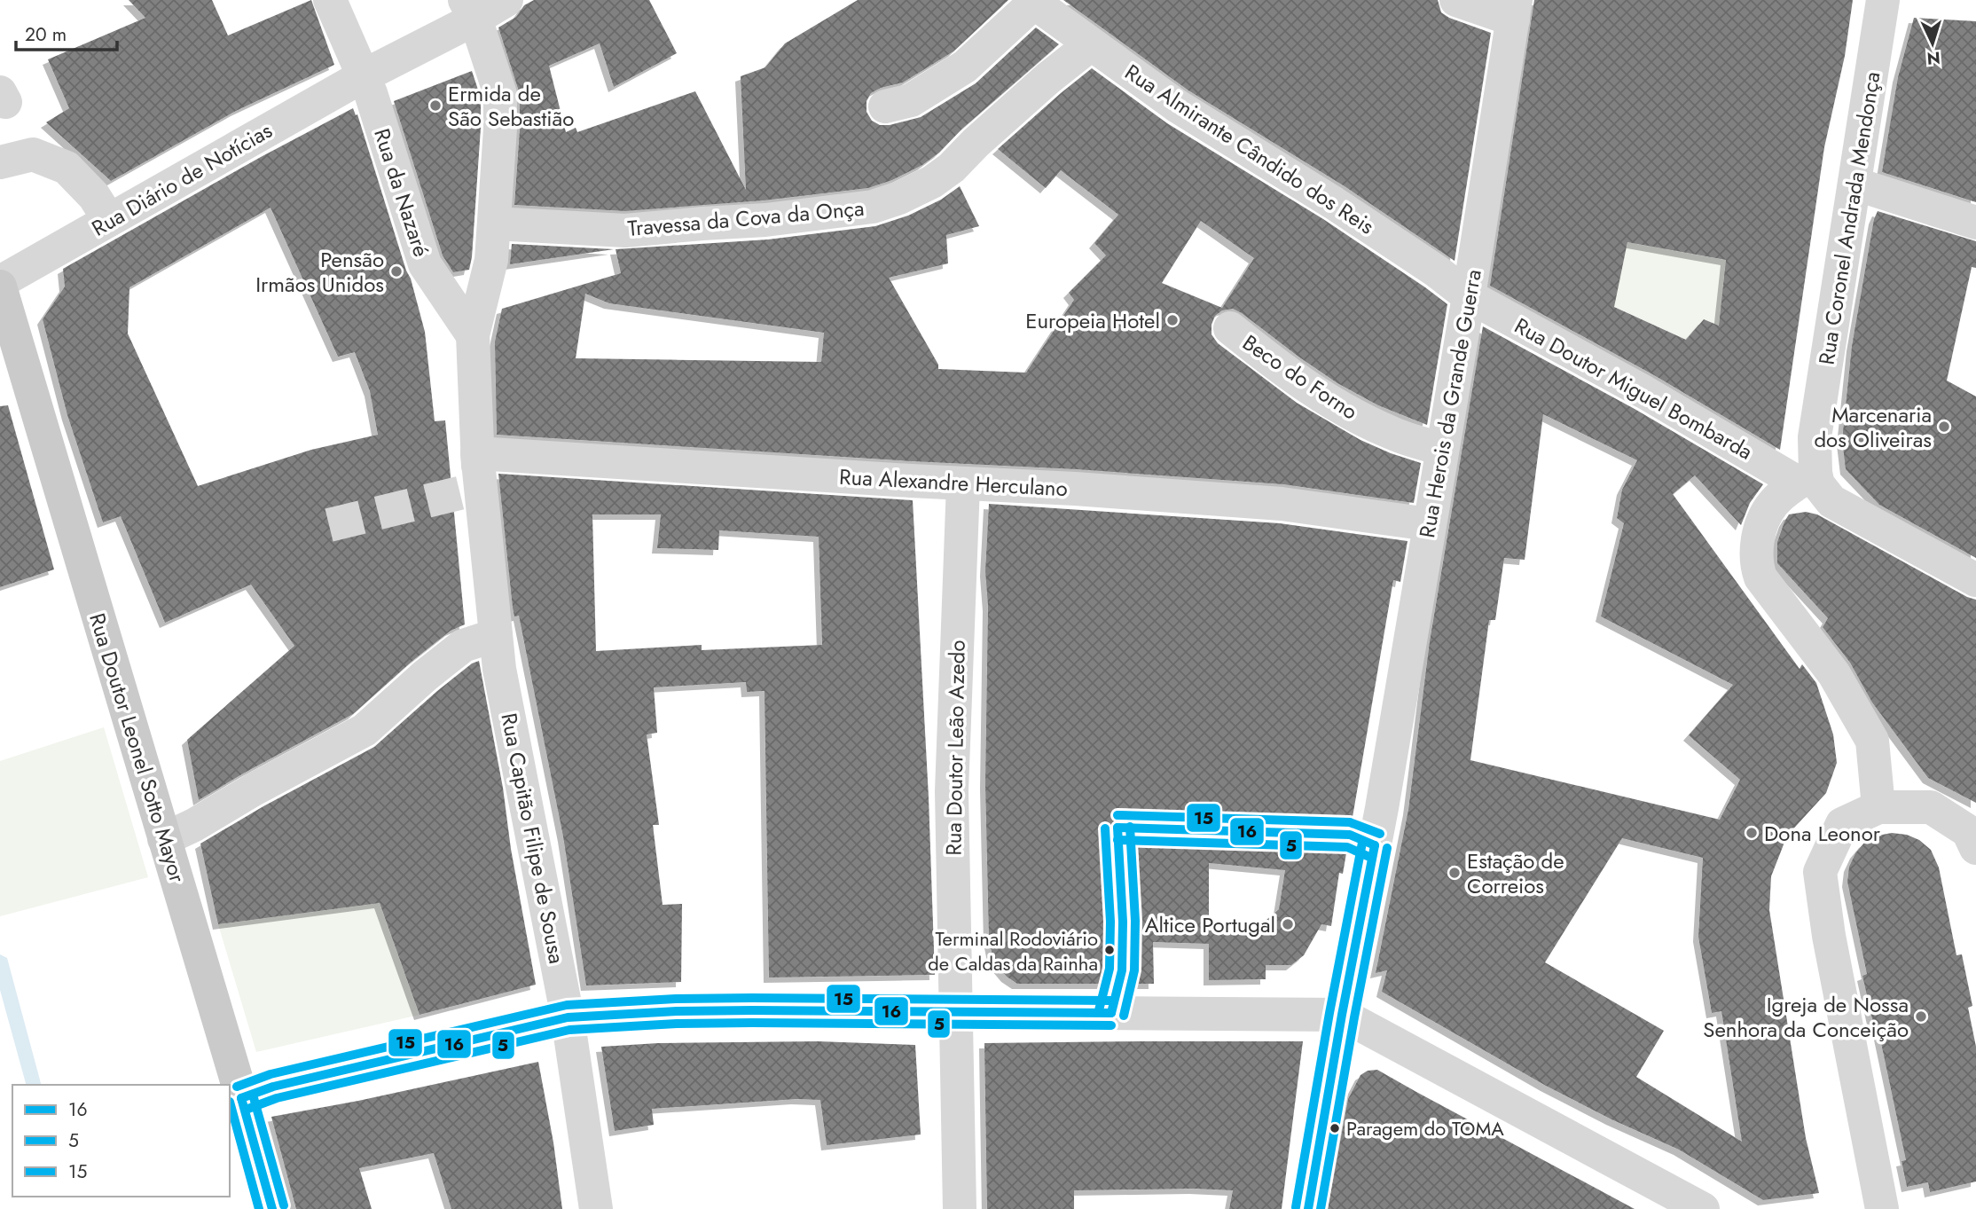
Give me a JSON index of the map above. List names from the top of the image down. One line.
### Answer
{"streets":{"main road":["Rua Doutor Leonel Sotto Mayor"],"street":["Rua Almirante Cândido dos Reis","Rua Diário de Notícias","Rua da Nazaré","Travessa da Cova da Onça","Rua Coronel Andrada Mendonça","Beco do Forno","Rua Doutor Miguel Bombarda","Rua Herois da Grande Guerra","Rua Alexandre Herculano","Rua Doutor Leão Azedo","Rua Capitão Filipe de Sousa"]},"crossings":[["Rua Almirante Cândido dos Reis","Travessa da Cova da Onça"],["Rua Almirante Cândido dos Reis","Rua Doutor Miguel Bombarda"],["Rua Almirante Cândido dos Reis","Rua Herois da Grande Guerra"],["Rua Diário de Notícias","Rua da Nazaré"],["Rua Diário de Notícias","Rua Capitão Filipe de Sousa"],["Rua da Nazaré","Rua Capitão Filipe de Sousa"],["Travessa da Cova da Onça","Rua Capitão Filipe de Sousa"],["Rua Coronel Andrada Mendonça","Rua Doutor Miguel Bombarda"],["Beco do Forno","Rua Herois da Grande Guerra"],["Rua Doutor Miguel Bombarda","Rua Herois da Grande Guerra"],["Rua Herois da Grande Guerra","Rua Alexandre Herculano"],["Rua Alexandre Herculano","Rua Doutor Leão Azedo"],["Rua Alexandre Herculano","Rua Capitão Filipe de Sousa"]],"places":["Ermida de São Sebastião","Pensão Irmãos Unidos","Europeia Hotel","Marcenaria dos Oliveiras","Dona Leonor","Estação de Correios","Altice Portugal","Terminal Rodoviário de Caldas da Rainha","Igreja de Nossa Senhora da Conceição","Paragem do TOMA"],"lines":["transit line 15","transit line 5","transit line 16"],"legend":["16","5","15"],"scale_bar":"20 m","north":"bottom"}
